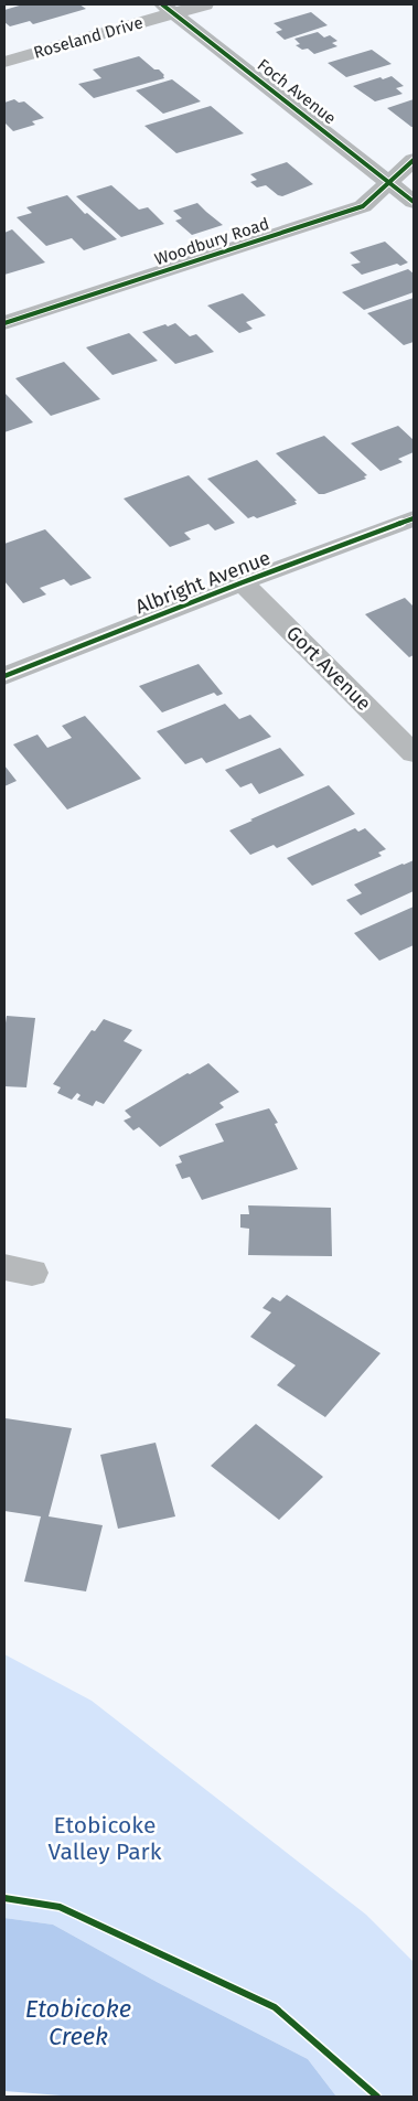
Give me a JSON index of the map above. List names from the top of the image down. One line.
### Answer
{"streets":{"street":["Roseland Drive","Foch Avenue","Woodbury Road","Albright Avenue","Gort Avenue"]},"crossings":[["Roseland Drive","Foch Avenue"],["Foch Avenue","Woodbury Road"],["Albright Avenue","Gort Avenue"]],"water":["Etobicoke Creek"],"parks":["Etobicoke Valley Park"]}
